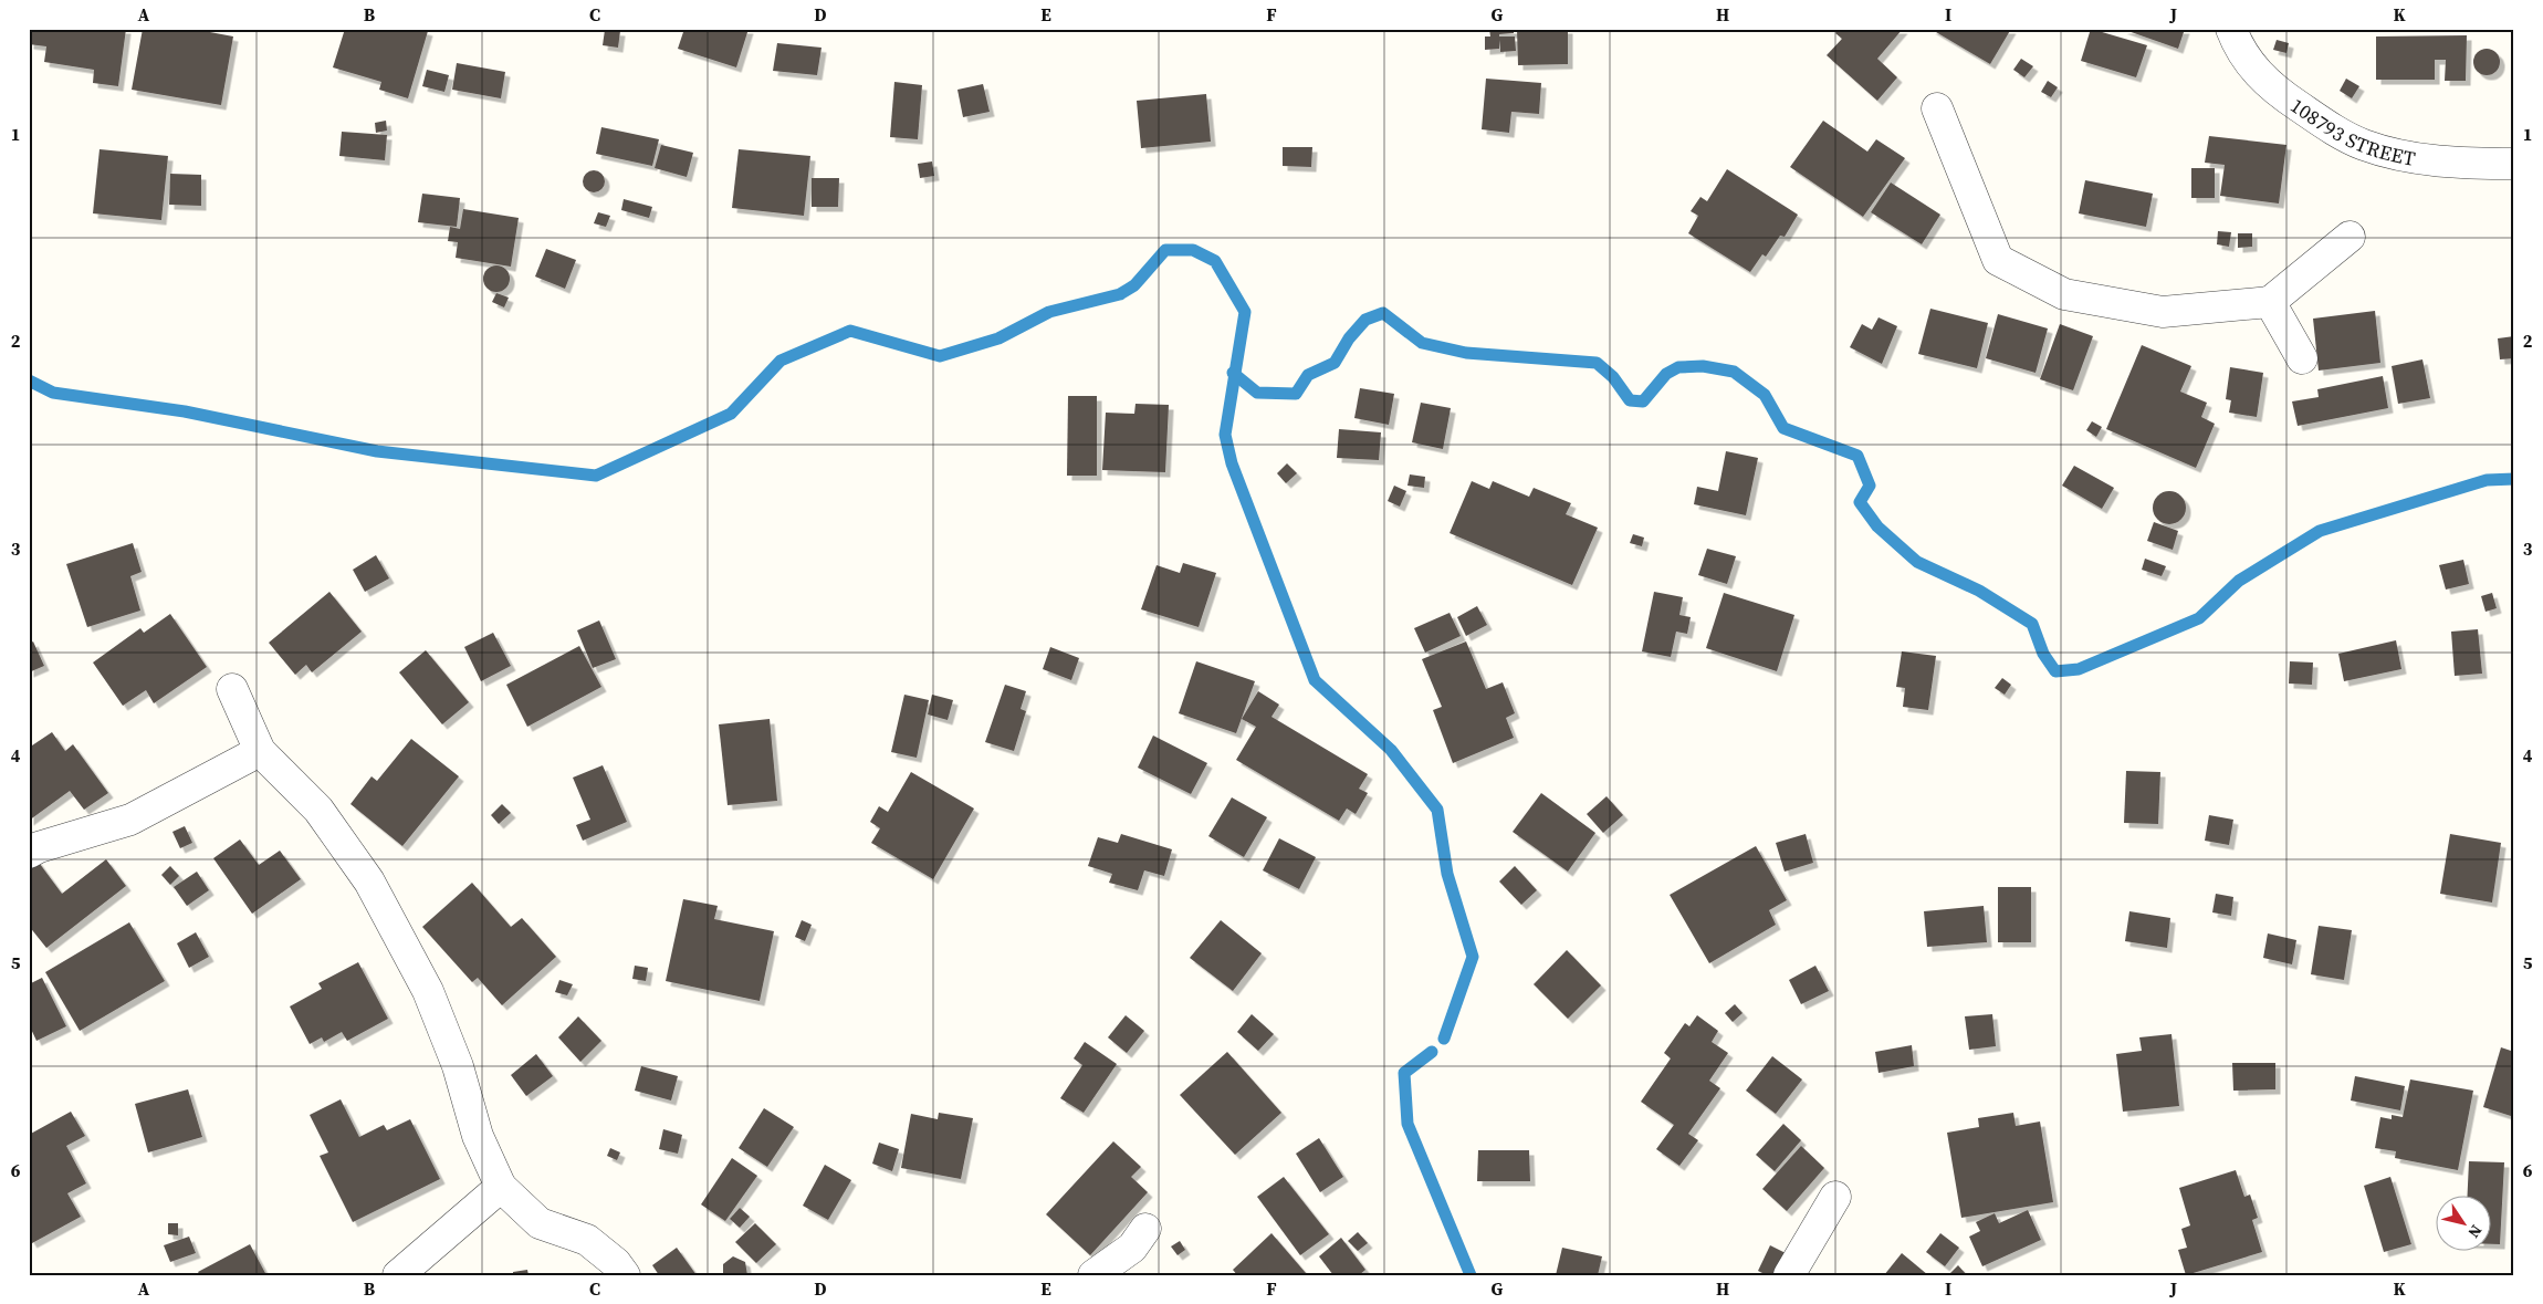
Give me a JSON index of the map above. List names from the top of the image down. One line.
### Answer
{"streets":{"street":["108793 STREET"]},"north":"bottom right","grid":{"columns":["A","B","C","D","E","F","G","H","I","J","K"],"rows":["1","2","3","4","5","6"]}}
